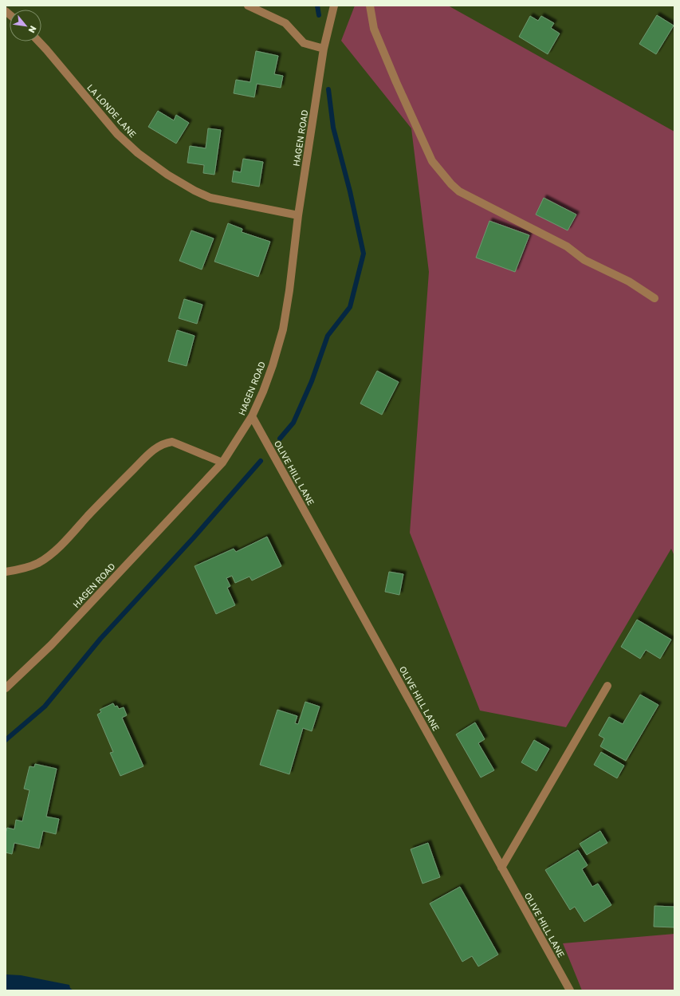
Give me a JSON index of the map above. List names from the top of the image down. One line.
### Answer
{"streets":{"street":["LA LONDE LANE","HAGEN ROAD","OLIVE HILL LANE"]},"crossings":[["LA LONDE LANE","HAGEN ROAD"],["HAGEN ROAD","OLIVE HILL LANE"]],"north":"bottom right"}
